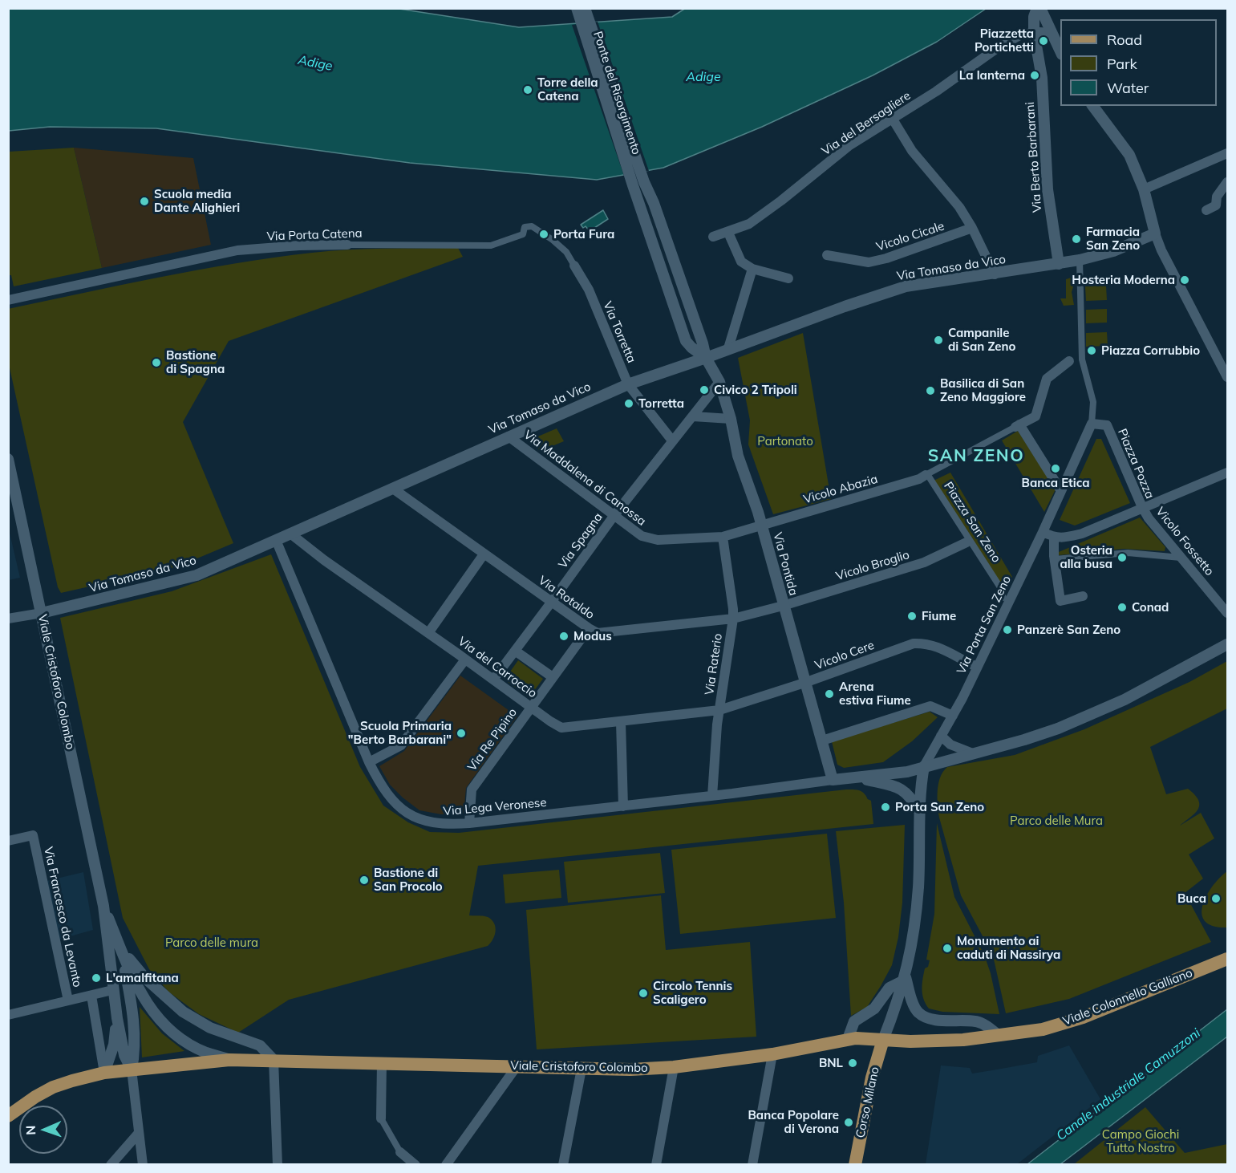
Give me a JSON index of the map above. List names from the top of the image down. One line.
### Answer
{"streets":{"main road":["Viale Cristoforo Colombo","Viale Colonnello Galliano","Corso Milano"],"street":["Ponte del Risorgimento","Via del Bersagliere","Via Berto Barbarani","Via Porta Catena","Vicolo Cicale","Via Tomaso da Vico","Via Torretta","Piazza Pozza","Via Maddalena di Canossa","Vicolo Abazia","Piazza San Zeno","Via Spagna","Vicolo Fossetto","Via Pontida","Vicolo Broglio","Via Rotaldo","Via Porta San Zeno","Vicolo Cere","Via Raterio","Via del Carroccio","Via Re Pipino","Via Lega Veronese","Via Francesco da Levanto"]},"crossings":[["Ponte del Risorgimento","Via Pontida"],["Via del Bersagliere","Via Berto Barbarani"],["Via Berto Barbarani","Via Tomaso da Vico"],["Via Porta Catena","Via Torretta"],["Via Tomaso da Vico","Via Torretta"],["Via Tomaso da Vico","Via Maddalena di Canossa"],["Via Tomaso da Vico","Via Pontida"],["Via Tomaso da Vico","Via Rotaldo"],["Via Tomaso da Vico","Via del Carroccio"],["Via Tomaso da Vico","Viale Cristoforo Colombo"],["Via Tomaso da Vico","Via Lega Veronese"],["Piazza Pozza","Vicolo Fossetto"],["Via Maddalena di Canossa","Vicolo Abazia"],["Via Maddalena di Canossa","Via Spagna"],["Via Maddalena di Canossa","Via Pontida"],["Via Maddalena di Canossa","Via Raterio"],["Vicolo Abazia","Piazza San Zeno"],["Vicolo Abazia","Via Pontida"],["Via Spagna","Via Pontida"],["Via Spagna","Via Rotaldo"],["Via Spagna","Via del Carroccio"],["Via Pontida","Vicolo Broglio"],["Via Pontida","Via Rotaldo"],["Via Pontida","Vicolo Cere"],["Via Pontida","Via Lega Veronese"],["Vicolo Broglio","Via Rotaldo"],["Via Rotaldo","Via Raterio"],["Via Rotaldo","Via Re Pipino"],["Via Porta San Zeno","Vicolo Cere"],["Vicolo Cere","Via Raterio"],["Vicolo Cere","Via del Carroccio"],["Via Raterio","Via del Carroccio"],["Via Raterio","Via Lega Veronese"],["Via del Carroccio","Via Re Pipino"],["Viale Cristoforo Colombo","Via Francesco da Levanto"],["Viale Cristoforo Colombo","Viale Colonnello Galliano"],["Viale Cristoforo Colombo","Corso Milano"],["Via Re Pipino","Via Lega Veronese"],["Viale Colonnello Galliano","Corso Milano"]],"districts":["SAN ZENO"],"water":["Adige","Canale industriale Camuzzoni"],"parks":["Partonato","Parco delle Mura","Parco delle mura","Campo Giochi Tutto Nostro"],"places":["Piazzetta Portichetti","La lanterna","Torre della Catena","Scuola media Dante Alighieri","Porta Fura","Farmacia San Zeno","Hosteria Moderna","Campanile di San Zeno","Piazza Corrubbio","Bastione di Spagna","Civico 2 Tripoli","Basilica di San Zeno Maggiore","Torretta","Banca Etica","Osteria alla busa","Conad","Fiume","Panzerè San Zeno","Modus","Arena estiva Fiume","Scuola Primaria \"Berto Barbarani\"","Porta San Zeno","Bastione di San Procolo","Buca","Monumento ai caduti di Nassirya","L'amalfitana","Circolo Tennis Scaligero","BNL","Banca Popolare di Verona"],"legend":["Road","Park","Water"],"north":"left"}
